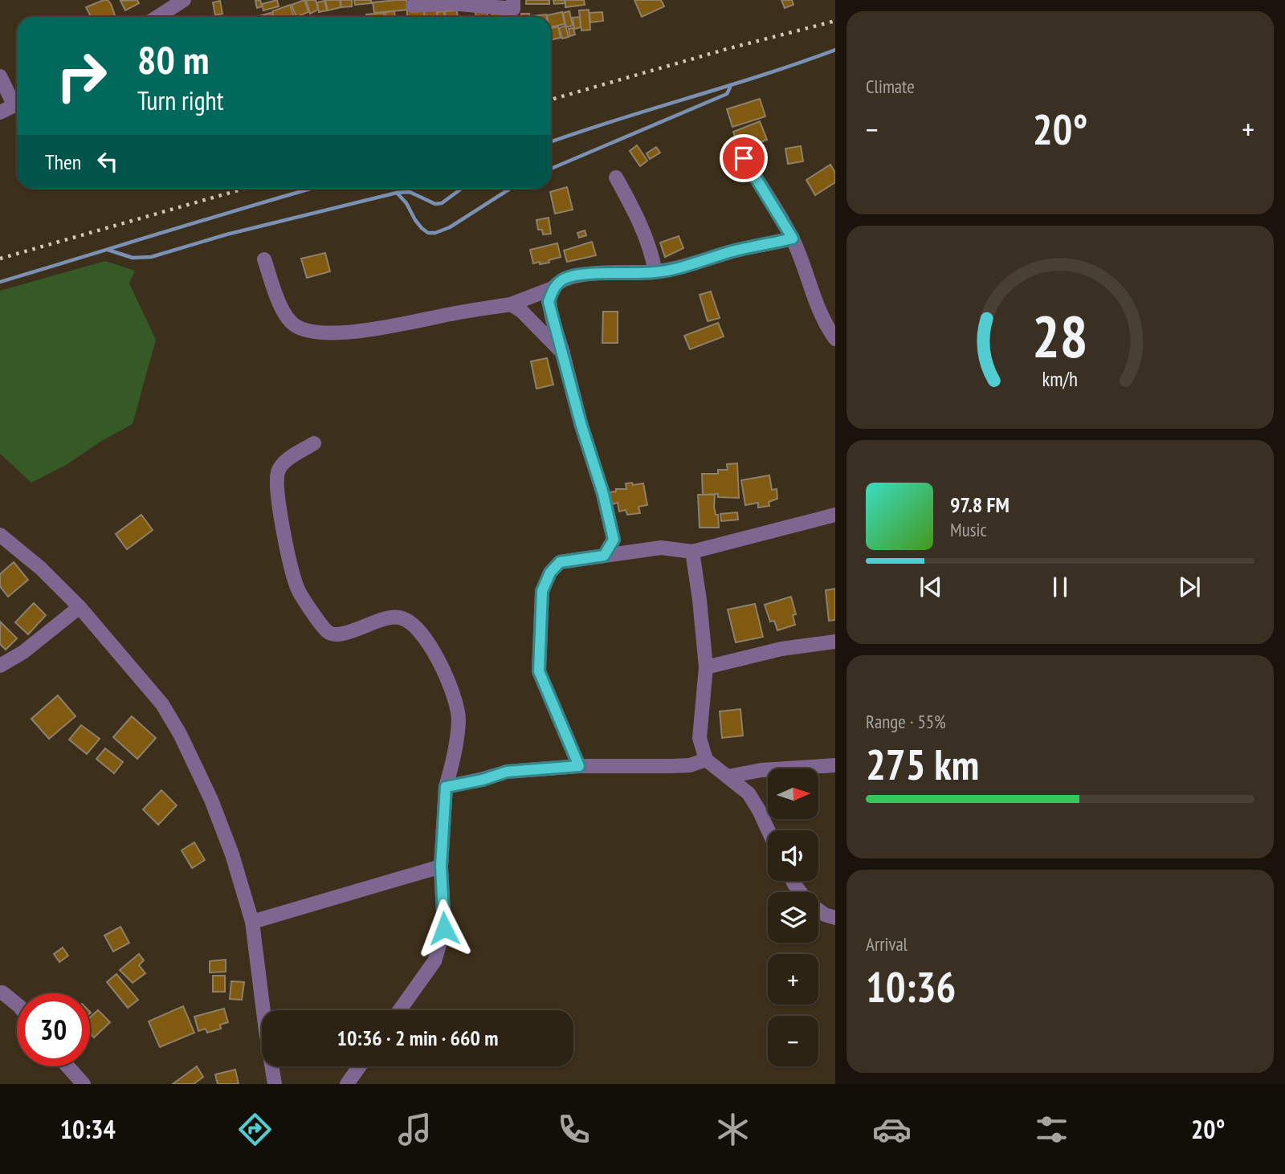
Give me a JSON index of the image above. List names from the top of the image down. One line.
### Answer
{"north":"right","page":{"tile":["Climate",["Range · 55%","275 km"],["Arrival","10:36"]],"turn":["80 m","Turn right"],"heat":["−","20°","+"],"then":"Then","song":["97.8 FM","Music"],"map_buttons":["+","−"],"limit":"30","trip":"10:36 · 2 min · 660 m","tabs":["10:34","20°"],"gauge":["28","km/h"]}}
